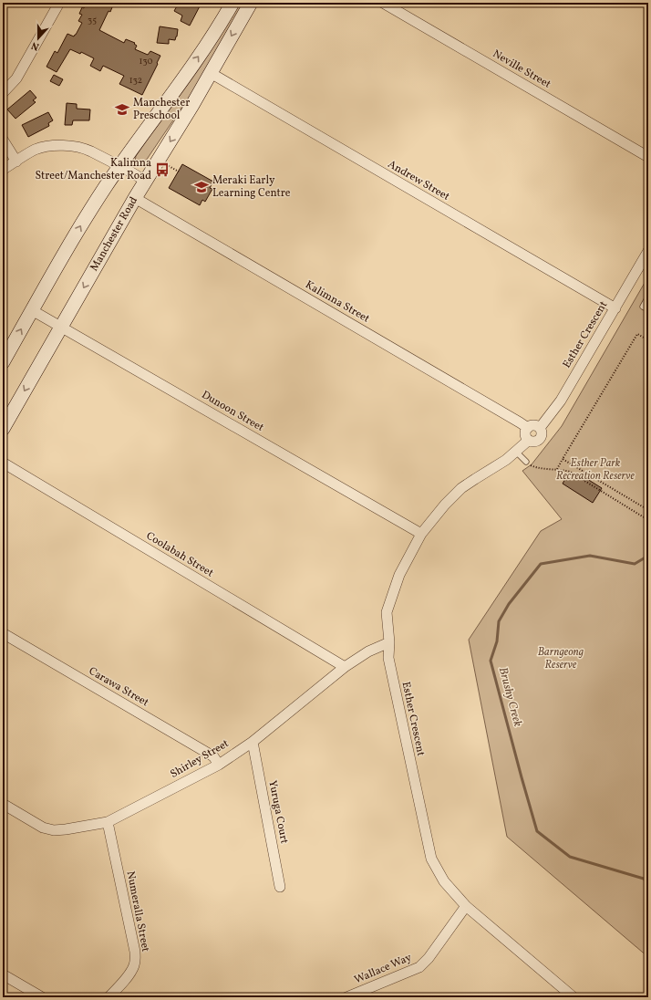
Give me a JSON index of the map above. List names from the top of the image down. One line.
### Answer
{"streets":{"main road":["Manchester Road"],"street":["Neville Street","Andrew Street","Kalimna Street","Esther Crescent","Dunoon Street","Coolabah Street","Carawa Street","Shirley Street","Yuruga Court","Numeralla Street","Wallace Way"]},"crossings":[["Andrew Street","Manchester Road"],["Andrew Street","Esther Crescent"],["Manchester Road","Kalimna Street"],["Manchester Road","Dunoon Street"],["Kalimna Street","Esther Crescent"],["Esther Crescent","Dunoon Street"],["Esther Crescent","Shirley Street"],["Esther Crescent","Wallace Way"],["Coolabah Street","Shirley Street"],["Carawa Street","Shirley Street"],["Shirley Street","Yuruga Court"],["Shirley Street","Numeralla Street"]],"water":["Brushy Creek"],"parks":["Esther Park Recreation Reserve","Barngeong Reserve"],"places":{"school or university":["Manchester Preschool","Meraki Early Learning Centre"],"bus stop":["Kalimna Street/Manchester Road"]},"house_numbers":["35","130","132"],"north":"bottom"}
